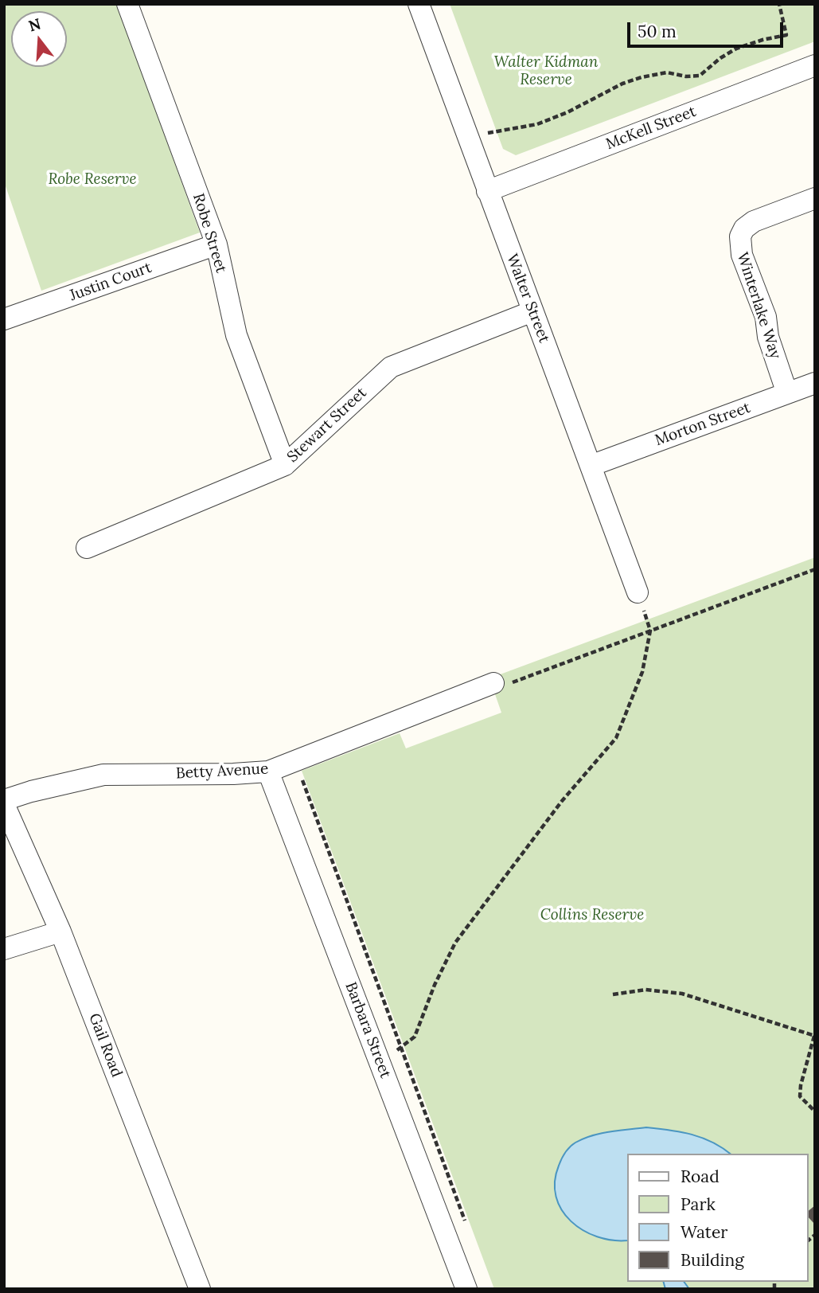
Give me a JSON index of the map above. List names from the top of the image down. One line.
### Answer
{"streets":{"street":["McKell Street","Robe Street","Justin Court","Walter Street","Winterlake Way","Morton Street","Stewart Street","Betty Avenue","Barbara Street","Gail Road"]},"crossings":[["McKell Street","Walter Street"],["Robe Street","Justin Court"],["Robe Street","Stewart Street"],["Walter Street","Morton Street"],["Walter Street","Stewart Street"],["Winterlake Way","Morton Street"],["Betty Avenue","Barbara Street"],["Betty Avenue","Gail Road"]],"parks":["Walter Kidman Reserve","Robe Reserve","Collins Reserve"],"legend":["Road","Park","Water","Building"],"scale_bar":"50 m","north":"top"}
